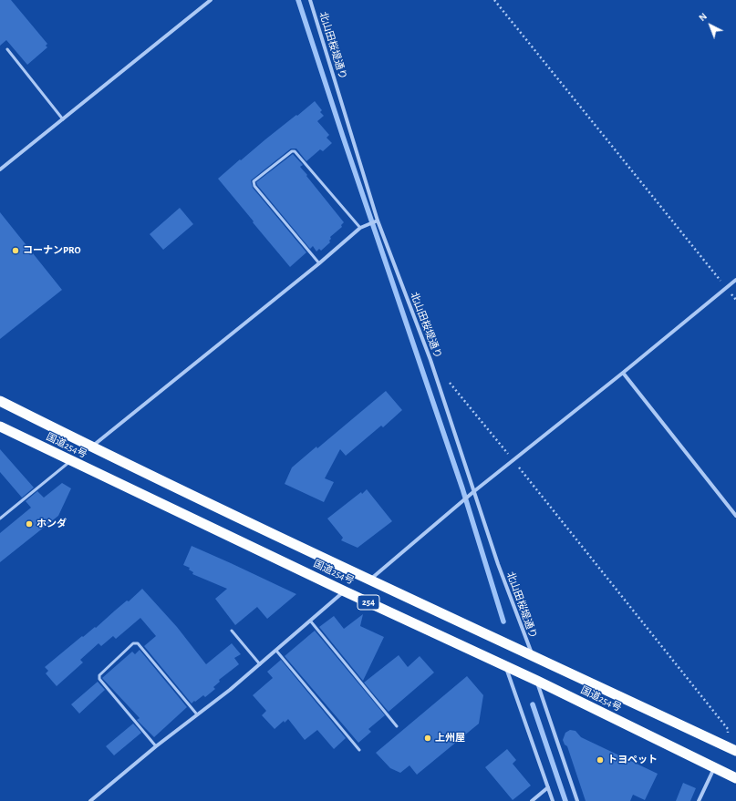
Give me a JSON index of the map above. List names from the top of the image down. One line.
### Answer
{"streets":{"highway":["国道254号","254"],"street":["北山田桜堤通り"]},"crossings":[["北山田桜堤通り","国道254号"]],"places":["コーナンPRO","ホンダ","上州屋","トヨペット"],"north":"top left"}
